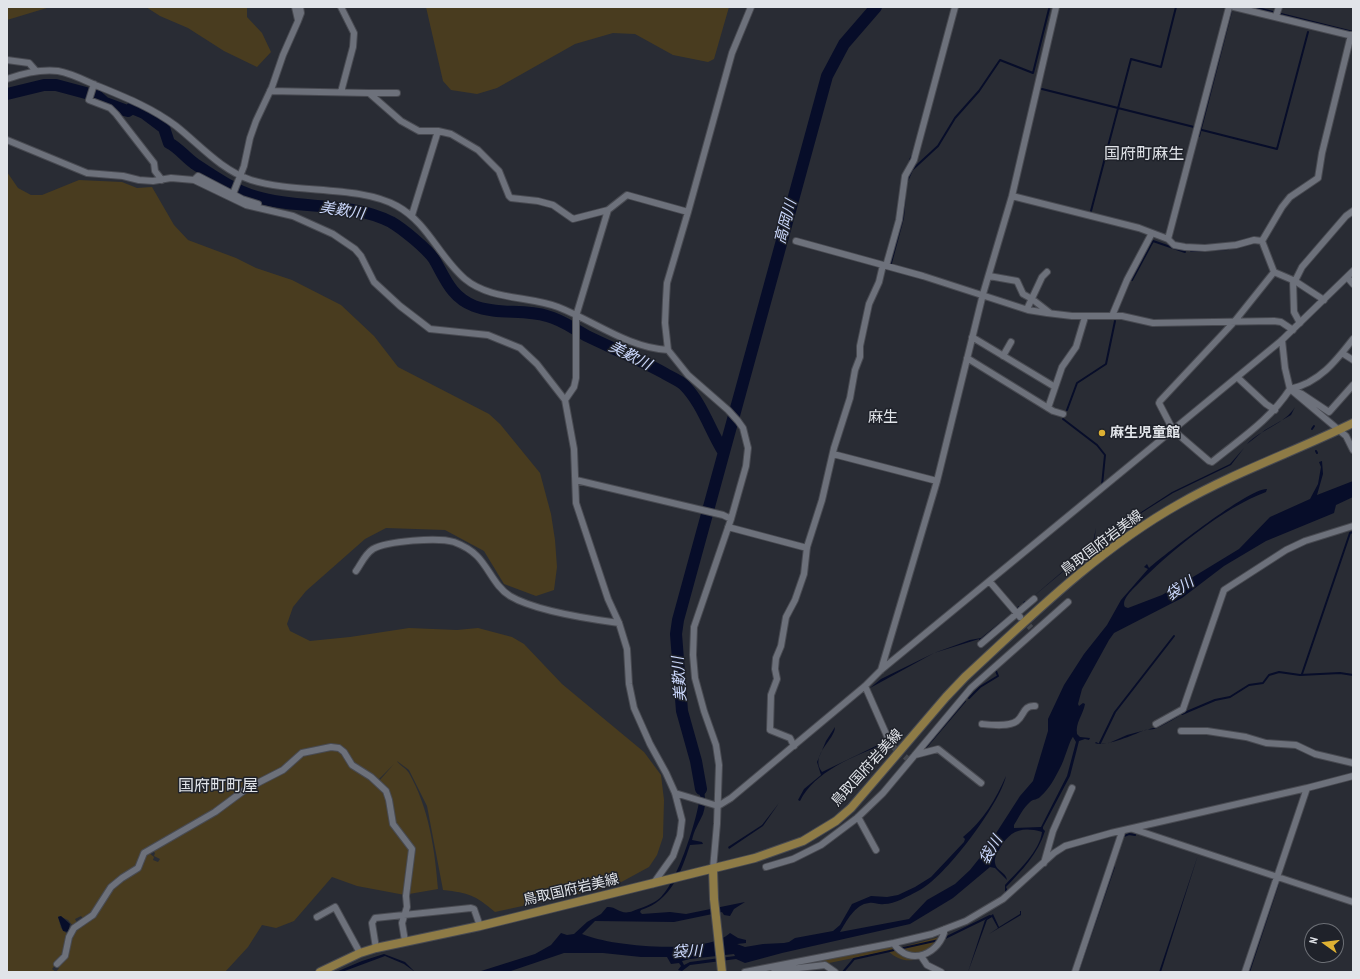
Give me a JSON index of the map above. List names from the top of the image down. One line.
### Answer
{"streets":{"main road":["鳥取国府岩美線"]},"districts":["国府町麻生","麻生","国府町町屋"],"water":["美歎川","高岡川","袋川"],"places":["麻生児童館"],"north":"left"}
